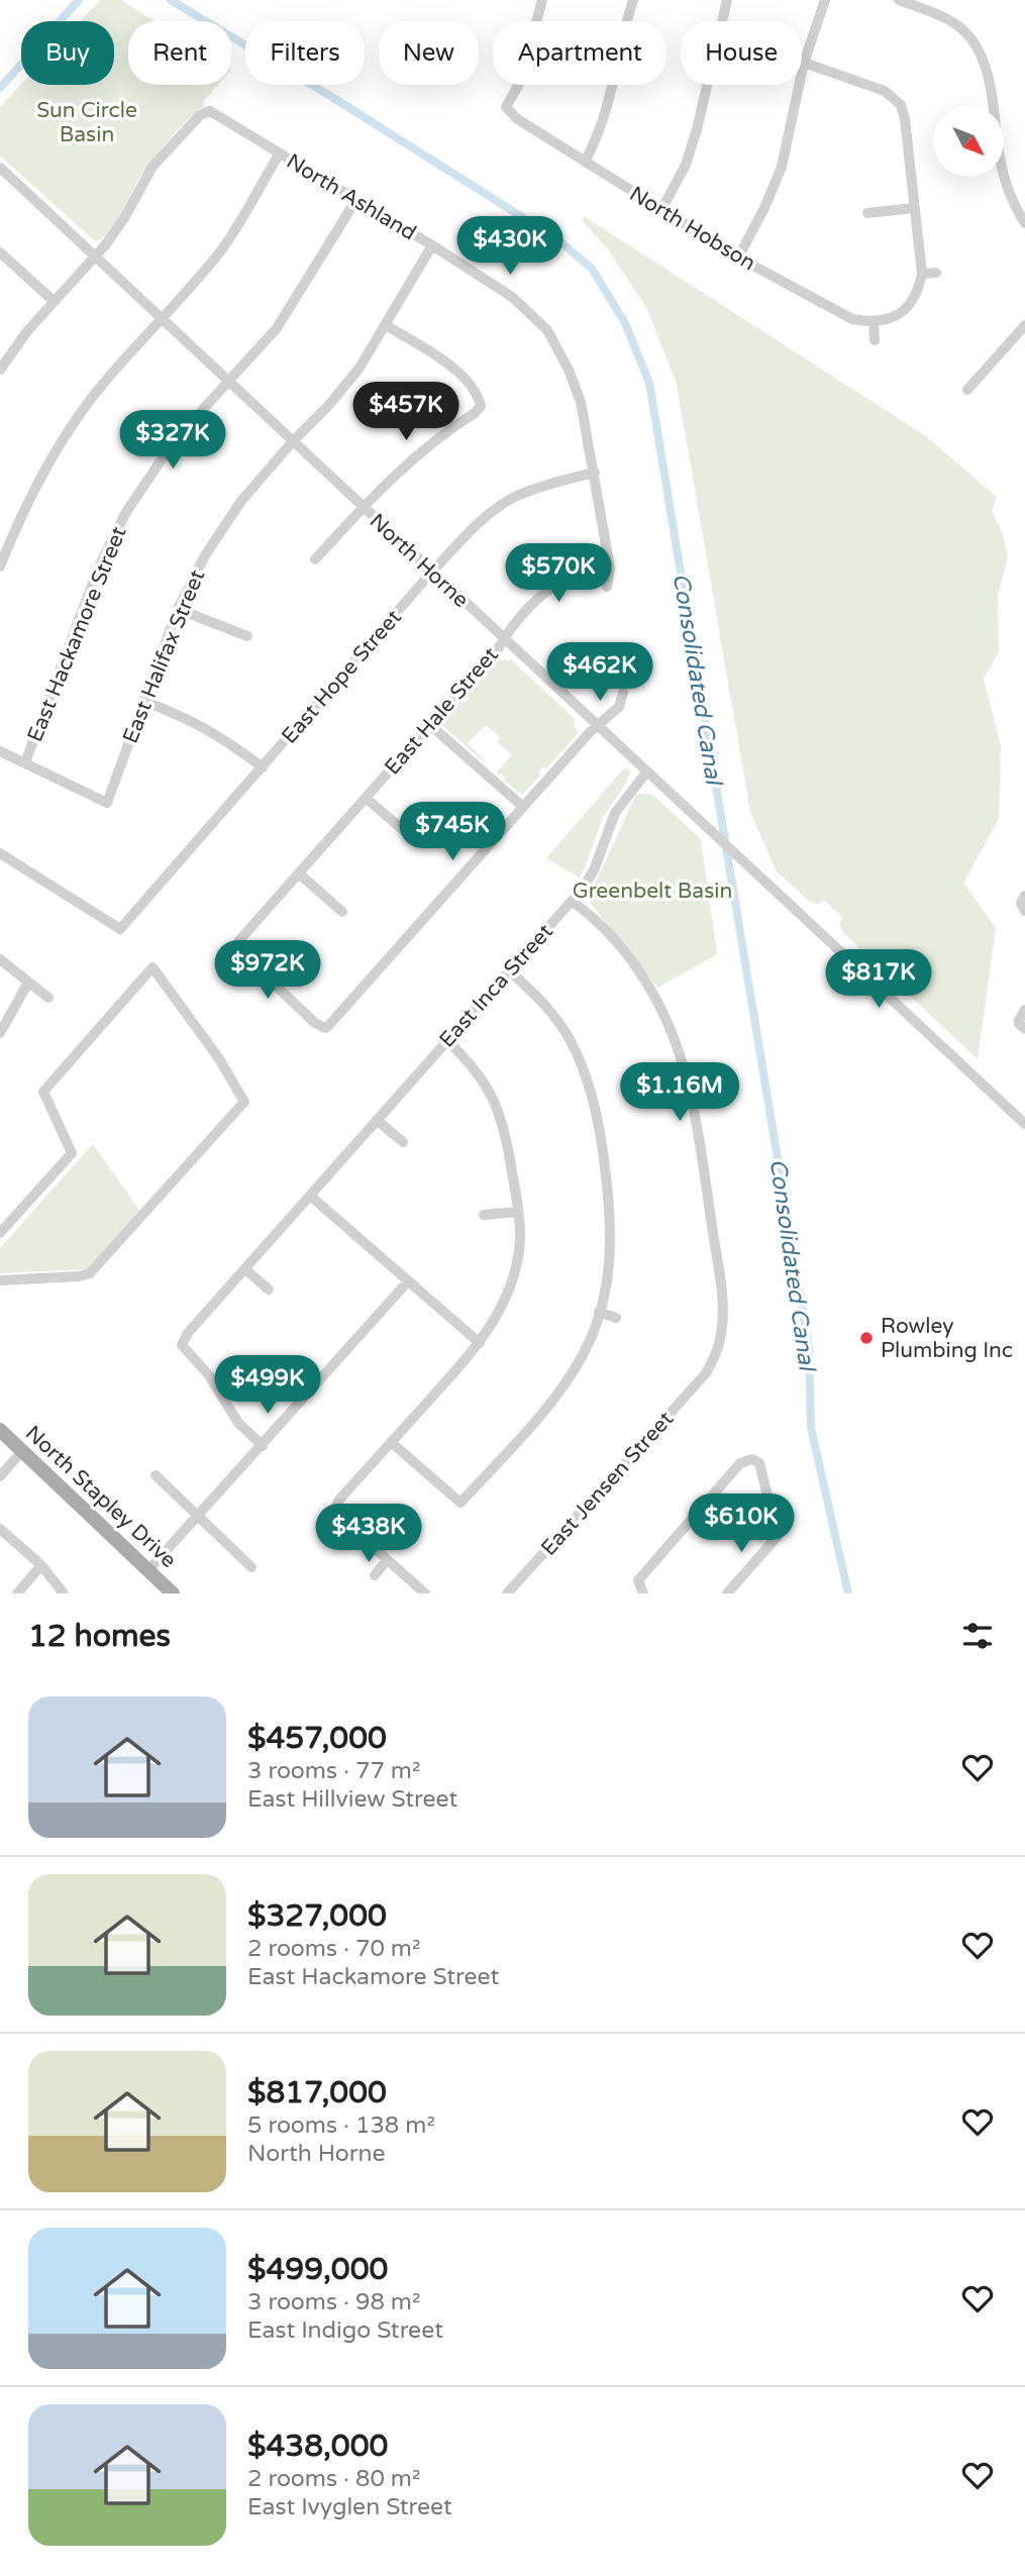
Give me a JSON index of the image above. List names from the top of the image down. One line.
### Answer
{"streets":{"main road":["North Stapley Drive"],"street":["North Ashland","North Hobson","North Horne","East Hackamore Street","East Halifax Street","East Hope Street","East Hale Street","East Inca Street","East Jensen Street"]},"crossings":[["North Ashland","North Horne"],["North Ashland","East Hackamore Street"],["North Ashland","East Halifax Street"],["North Ashland","East Hope Street"],["North Ashland","East Hale Street"],["North Horne","East Hackamore Street"],["North Horne","East Halifax Street"],["North Horne","East Hope Street"],["North Horne","East Hale Street"],["North Horne","East Inca Street"],["East Hackamore Street","East Halifax Street"],["East Inca Street","East Jensen Street"]],"water":["Consolidated Canal"],"parks":["Sun Circle Basin","Greenbelt Basin"],"places":["Rowley Plumbing Inc"],"north":"bottom right","page":{"chip":["Buy","Rent","Filters","New","Apartment","House"],"price":["$430K","$457K","$327K","$570K","$462K","$745K","$972K","$817K","$1.16M","$499K","$610K","$438K"],"heading":"12 homes","list":[{"name":"$457,000","note":"3 rooms · 77 m² · East Hillview Street"},{"name":"$327,000","note":"2 rooms · 70 m² · East Hackamore Street"},{"name":"$817,000","note":"5 rooms · 138 m² · North Horne"},{"name":"$499,000","note":"3 rooms · 98 m² · East Indigo Street"},{"name":"$438,000","note":"2 rooms · 80 m² · East Ivyglen Street"}]}}
